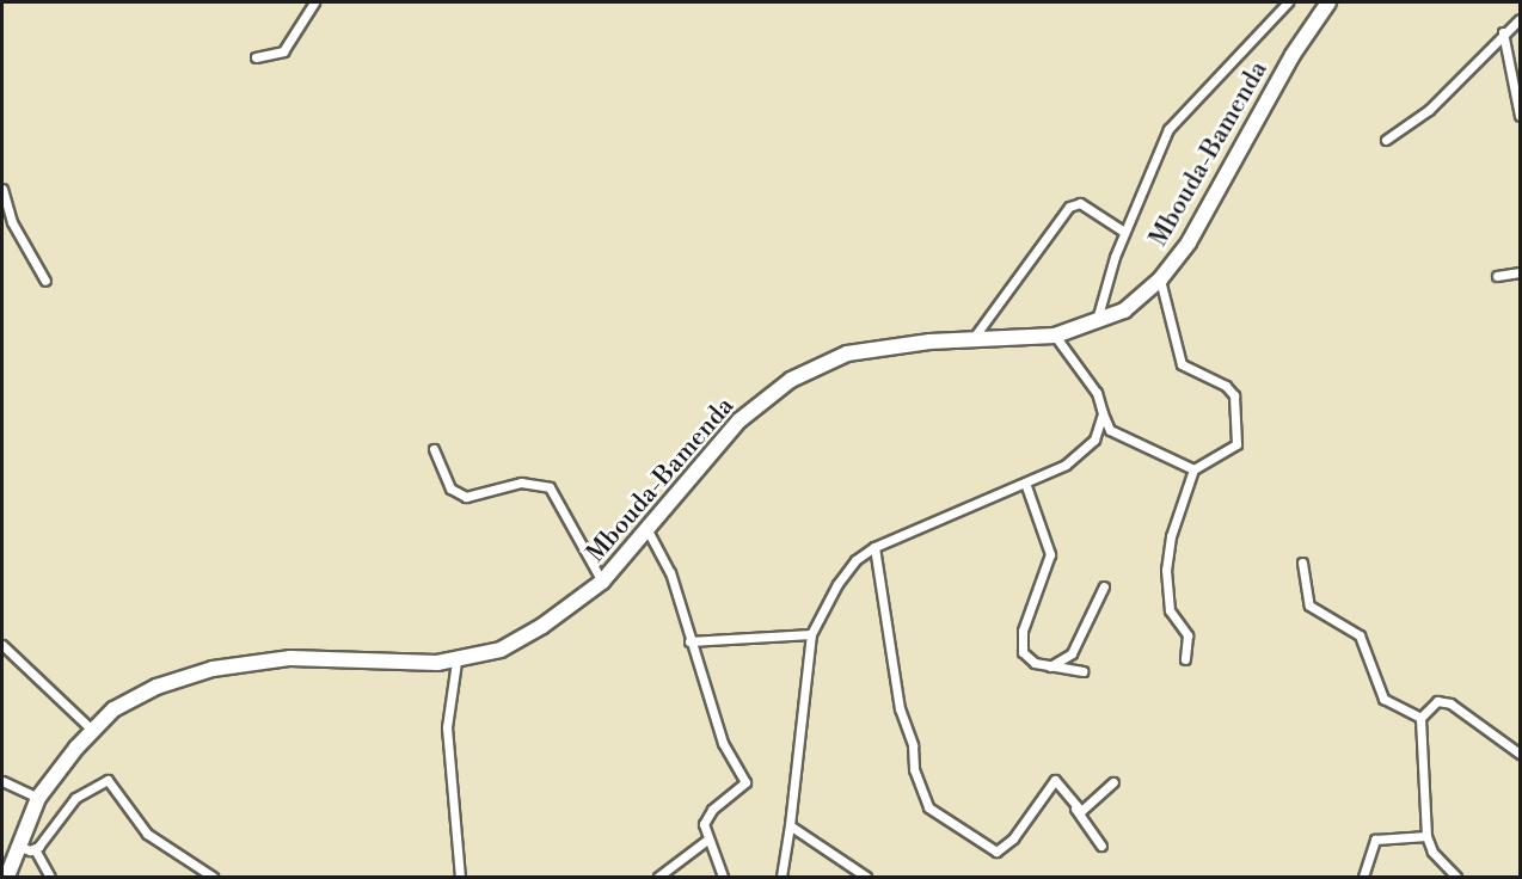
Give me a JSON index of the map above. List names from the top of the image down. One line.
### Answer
{"streets":{"highway":["Mbouda-Bamenda"]}}
